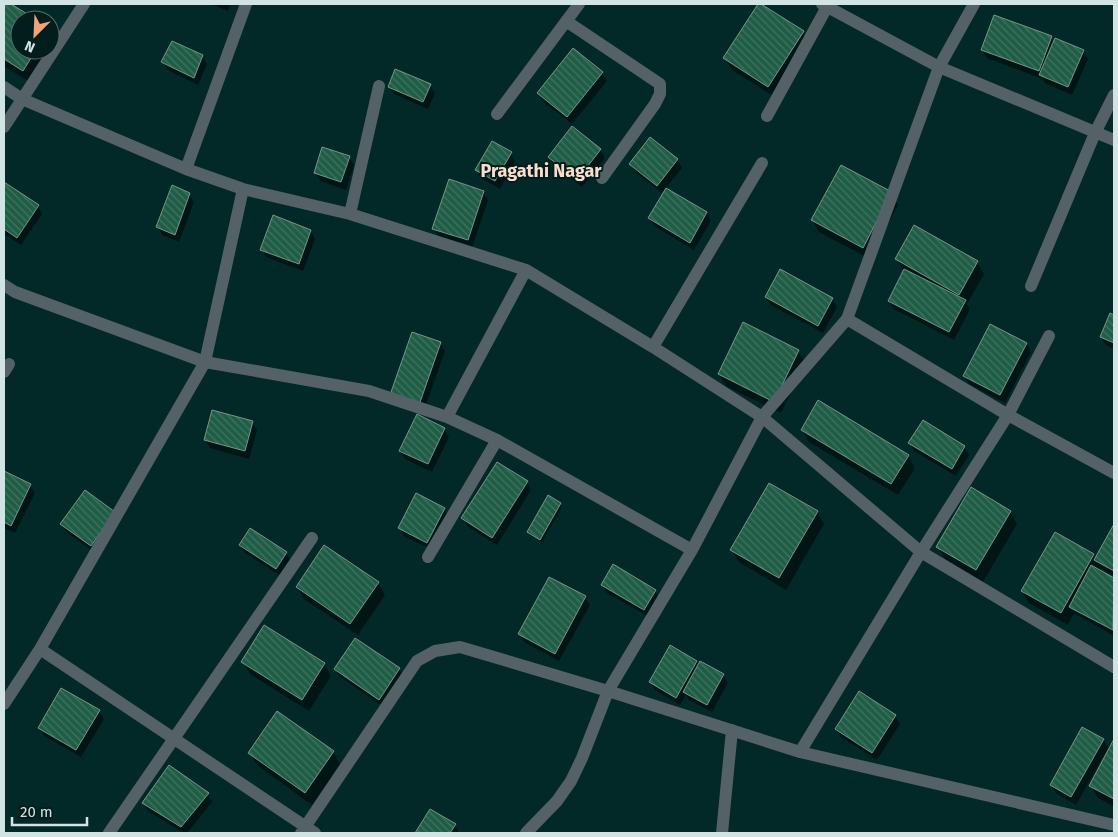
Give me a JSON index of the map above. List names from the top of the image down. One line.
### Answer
{"districts":["Pragathi Nagar"],"scale_bar":"20 m","north":"bottom left"}
